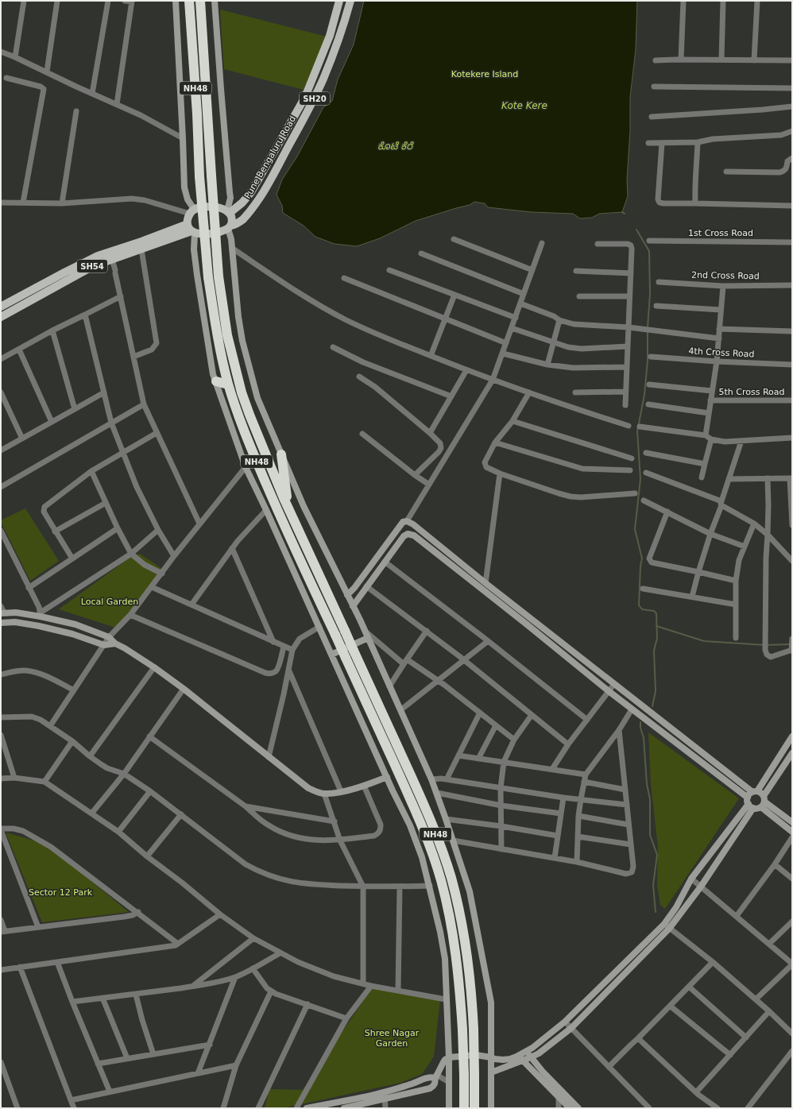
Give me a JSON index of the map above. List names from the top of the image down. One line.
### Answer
{"streets":{"highway":["NH48"],"main road":["SH20","Pune Bengaluru Road","SH54"],"street":["1st Cross Road","2nd Cross Road","4th Cross Road","5th Cross Road"]},"crossings":[["Pune Bengaluru Road","SH54"]],"water":["Kote Kere","ಕೊಟೆ ಕೆರೆ"],"parks":["Kotekere Island","Local Garden","Sector 12 Park","Shree Nagar Garden"]}
